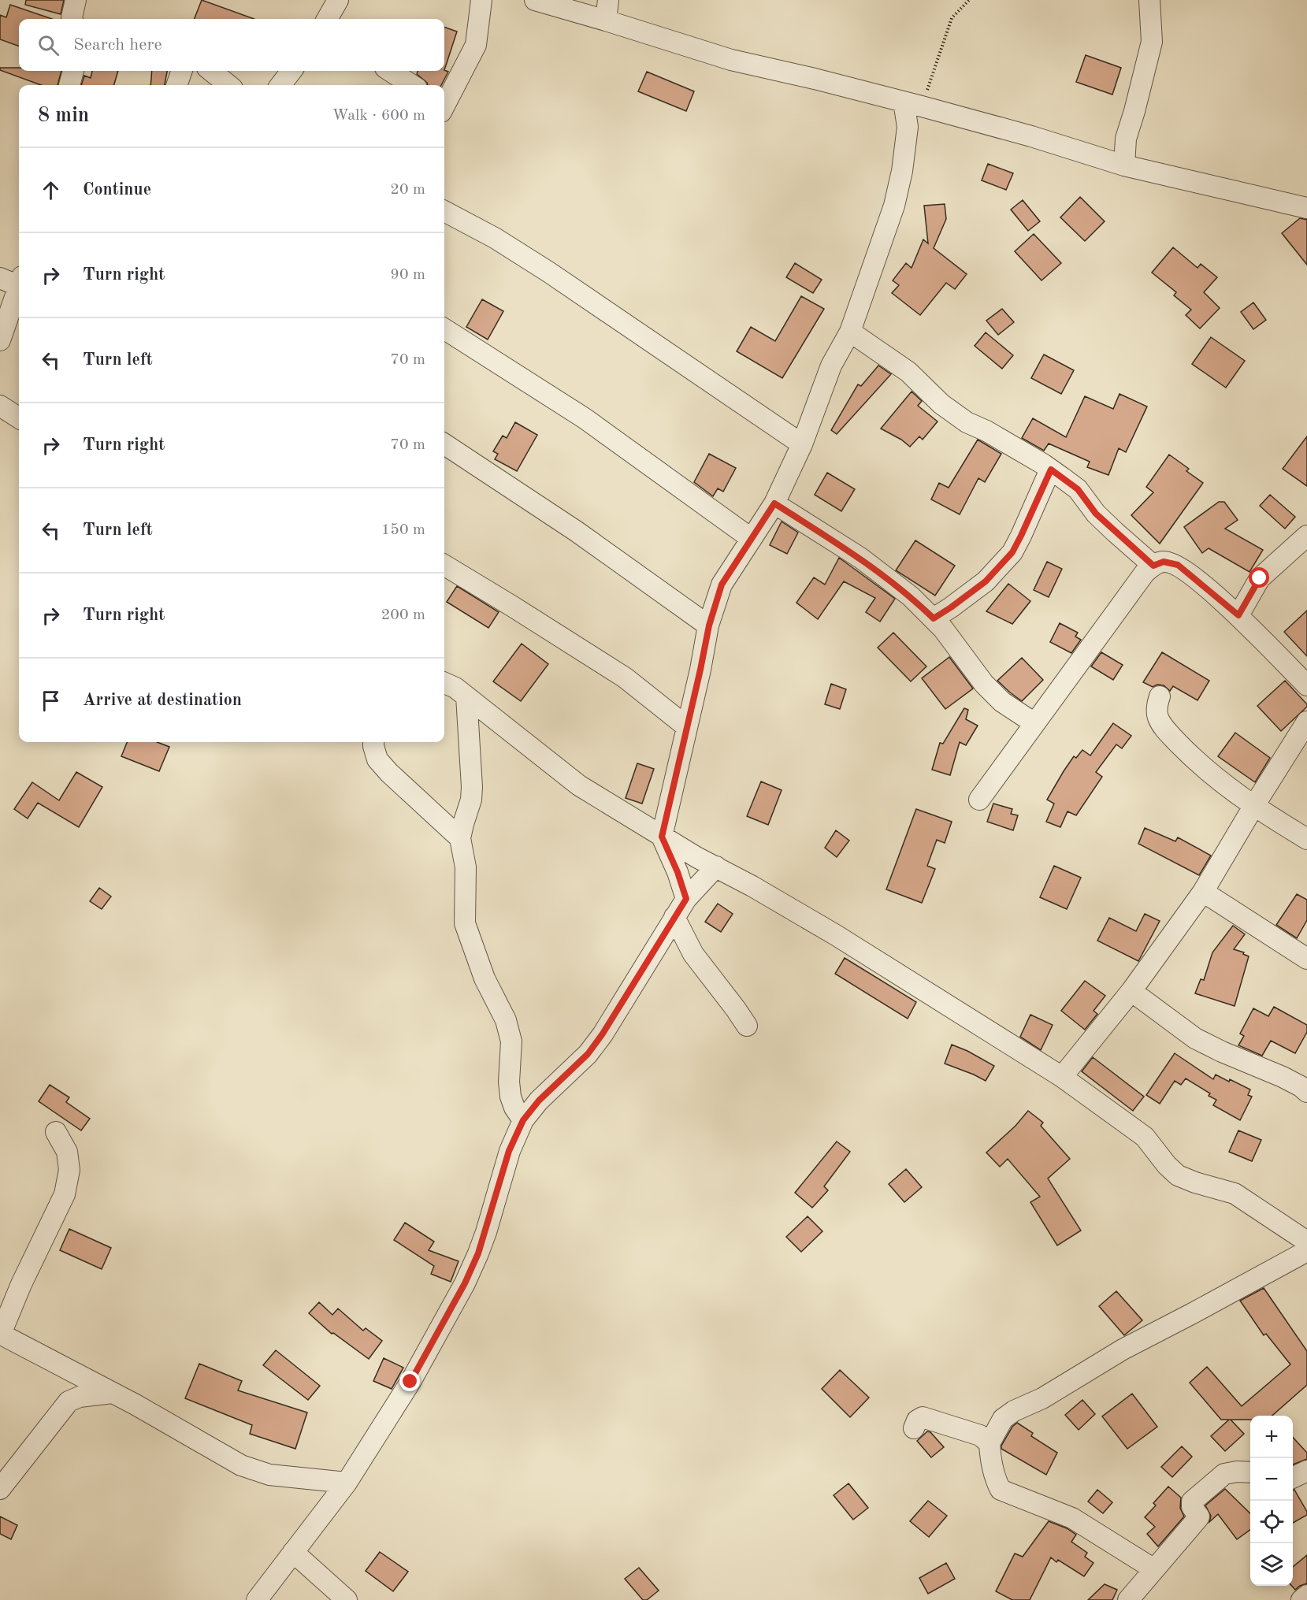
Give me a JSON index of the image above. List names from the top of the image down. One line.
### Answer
{"page":{"search":"Search here","heading":["8 min","Walk · 600 m"],"list":[["Continue","20 m"],["Turn right","90 m"],["Turn left","70 m"],["Turn right","70 m"],["Turn left","150 m"],["Turn right","200 m"],"Arrive at destination"],"map_buttons":["+","−"]}}
